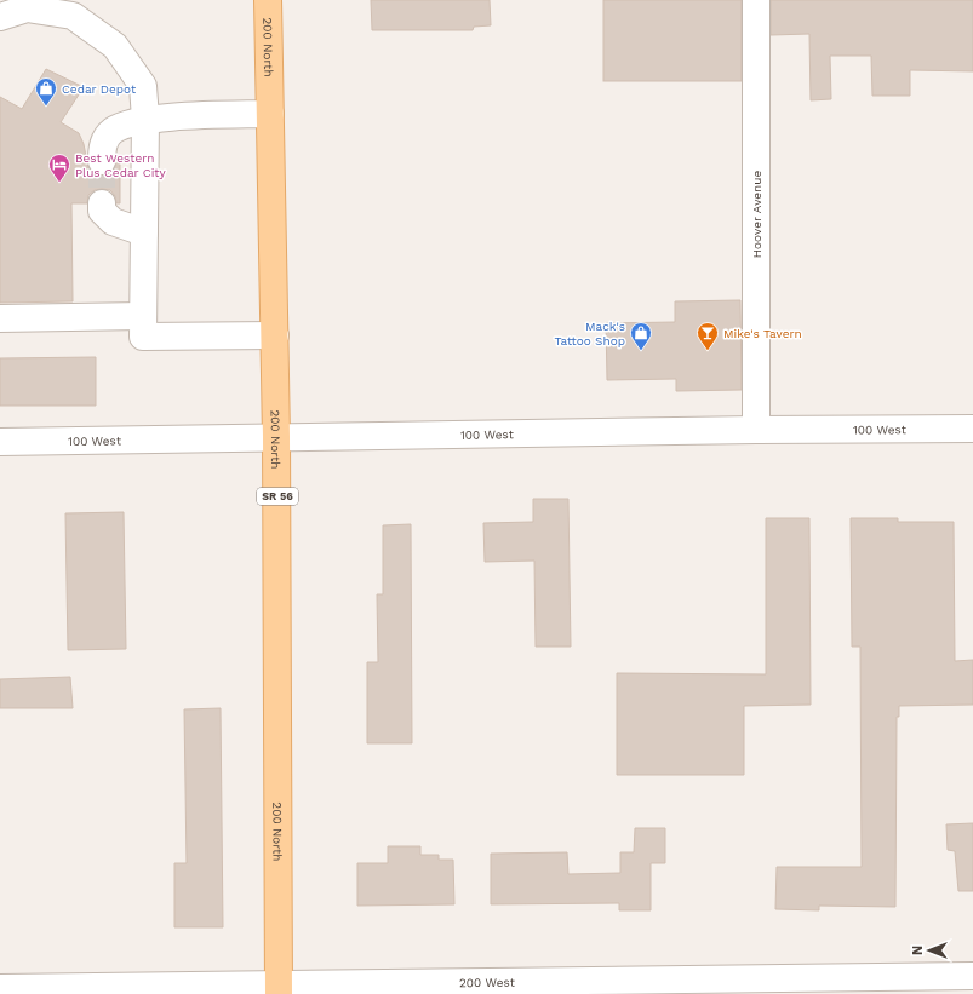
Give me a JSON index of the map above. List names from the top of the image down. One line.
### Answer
{"streets":{"main road":["200 North","SR 56"],"street":["Hoover Avenue","100 West","200 West"]},"crossings":[["200 North","100 West"],["200 North","200 West"],["Hoover Avenue","100 West"]],"places":{"shop":["Cedar Depot","Mack's Tattoo Shop"],"hotel":["Best Western Plus Cedar City"],"bar":["Mike's Tavern"]},"north":"left"}
